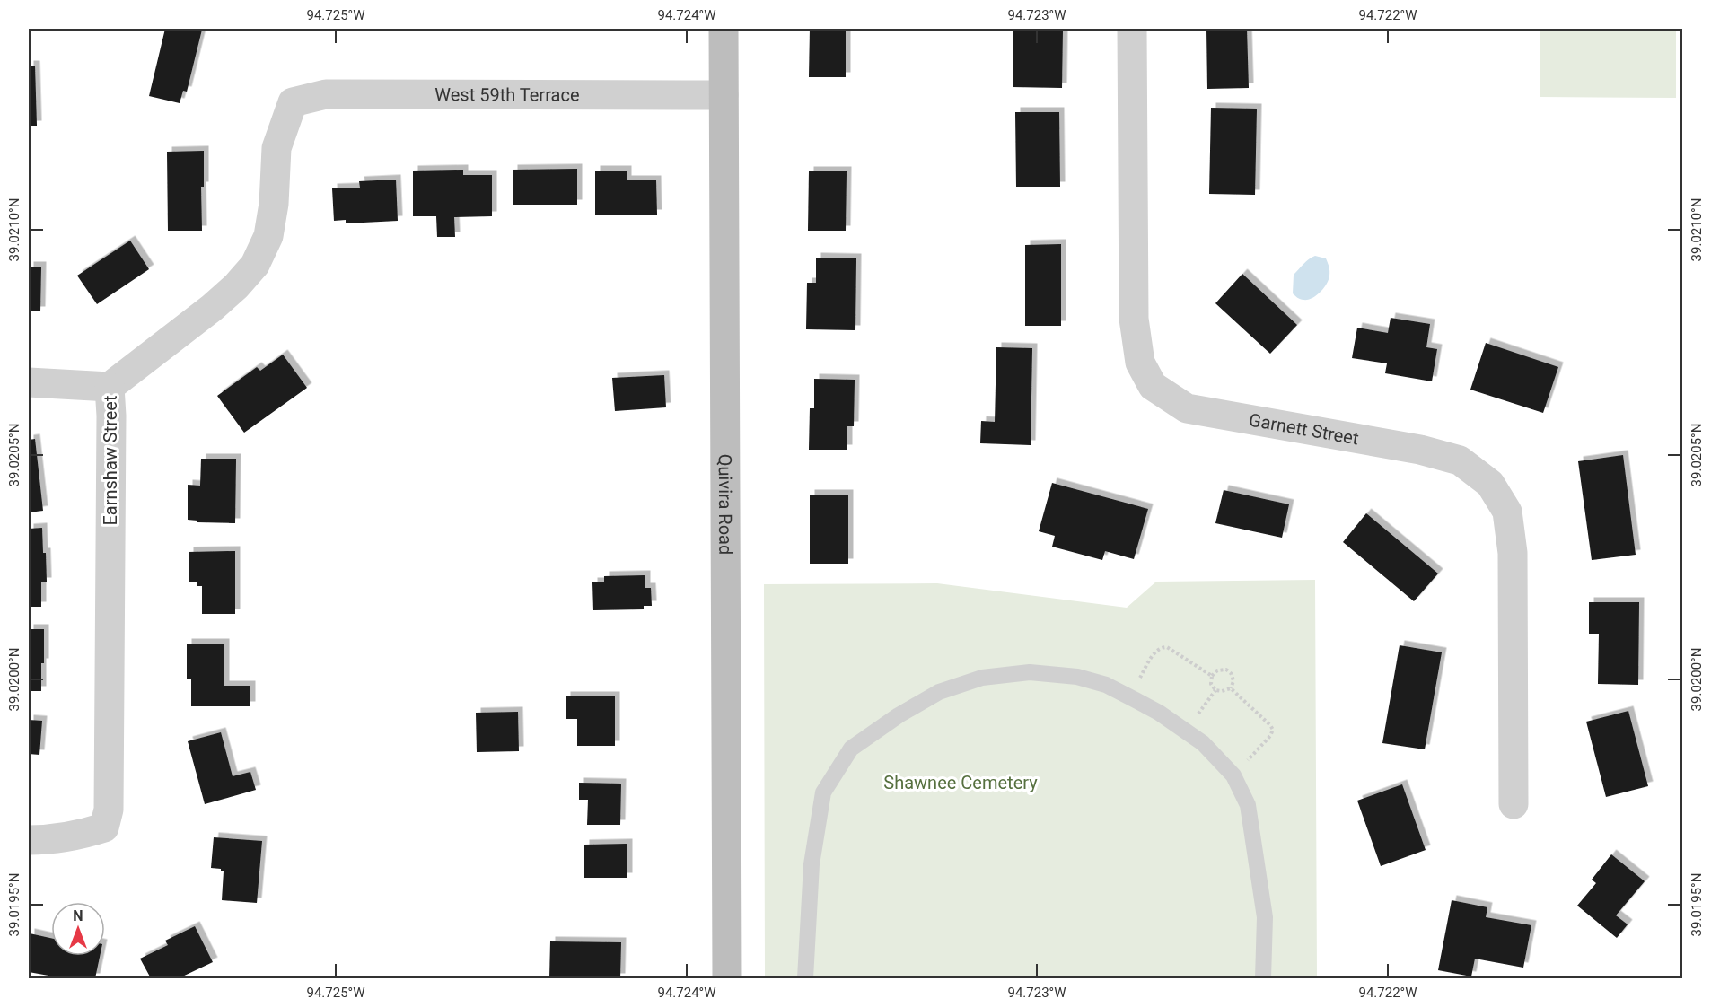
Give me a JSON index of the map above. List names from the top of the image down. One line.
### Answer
{"streets":{"main road":["Quivira Road"],"street":["West 59th Terrace","Garnett Street","Earnshaw Street"]},"crossings":[["West 59th Terrace","Earnshaw Street"],["West 59th Terrace","Quivira Road"]],"parks":["Shawnee Cemetery"],"north":"top","coordinates":["94.725°W","94.724°W","94.723°W","94.722°W","39.0210°N","39.0205°N","39.0200°N","39.0195°N"]}
